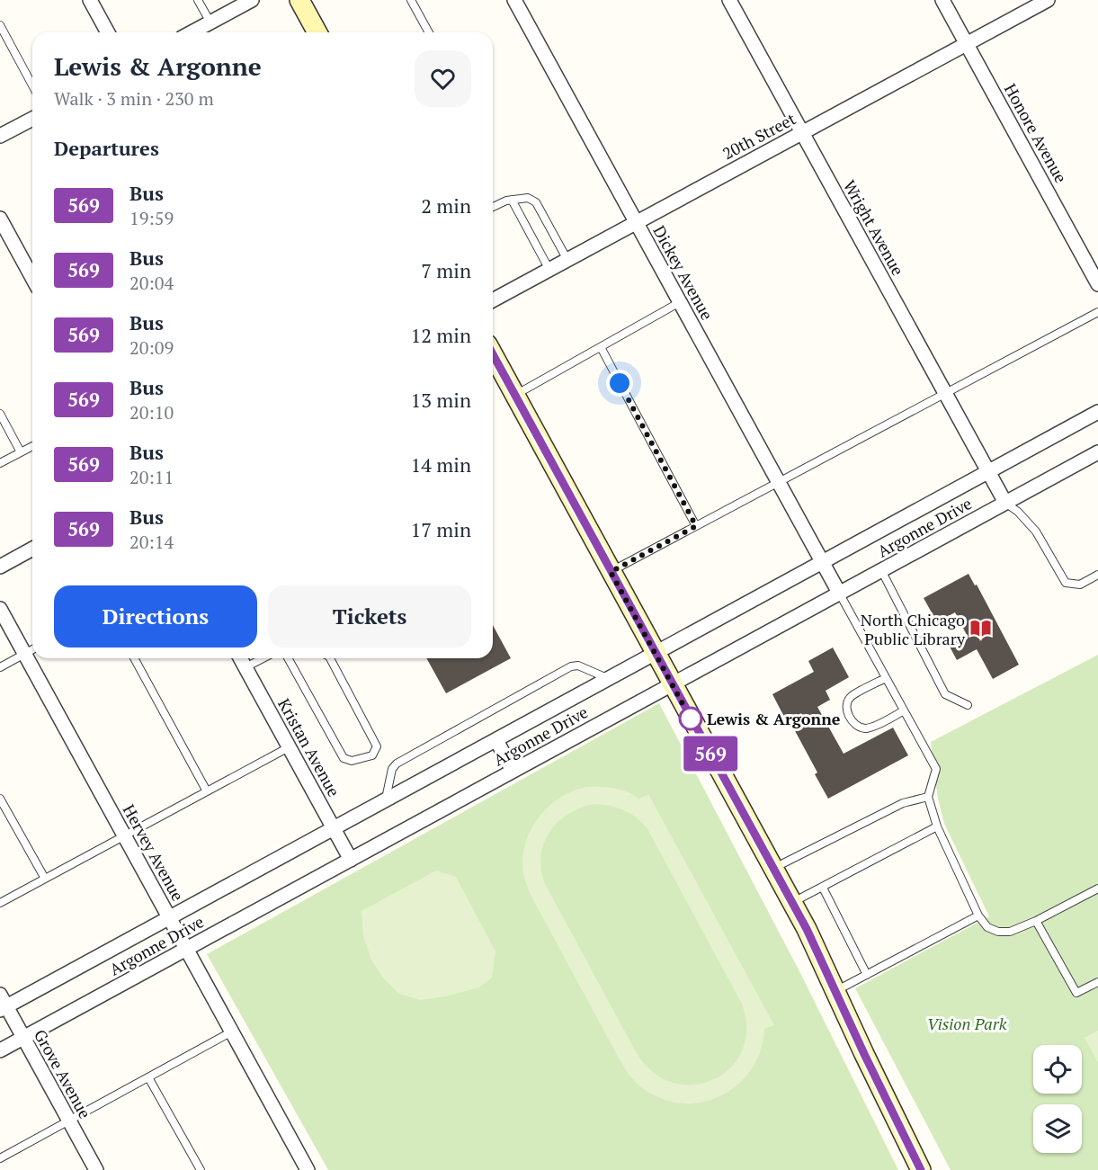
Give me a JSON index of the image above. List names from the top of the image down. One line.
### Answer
{"streets":{"street":["Honore Avenue","20th Street","Wright Avenue","Dickey Avenue","Argonne Drive","Kristan Avenue","Hervey Avenue","Grove Avenue"]},"crossings":[["Honore Avenue","20th Street"],["20th Street","Wright Avenue"],["20th Street","Dickey Avenue"],["Wright Avenue","Argonne Drive"],["Dickey Avenue","Argonne Drive"],["Argonne Drive","Kristan Avenue"],["Argonne Drive","Hervey Avenue"],["Argonne Drive","Grove Avenue"]],"parks":["Vision Park"],"places":{"library":["North Chicago Public Library"],"other":["Lewis & Argonne"]},"lines":["bus line 569"],"page":{"on_map":"569","heading":[["Lewis & Argonne","Walk · 3 min · 230 m"],"Departures"],"list":[{"mark":"569","name":"Bus","note":"19:59","value":"2 min"},{"mark":"569","name":"Bus","note":"20:04","value":"7 min"},{"mark":"569","name":"Bus","note":"20:09","value":"12 min"},{"mark":"569","name":"Bus","note":"20:10","value":"13 min"},{"mark":"569","name":"Bus","note":"20:11","value":"14 min"},{"mark":"569","name":"Bus","note":"20:14","value":"17 min"}],"buttons":["Directions","Tickets"]}}
